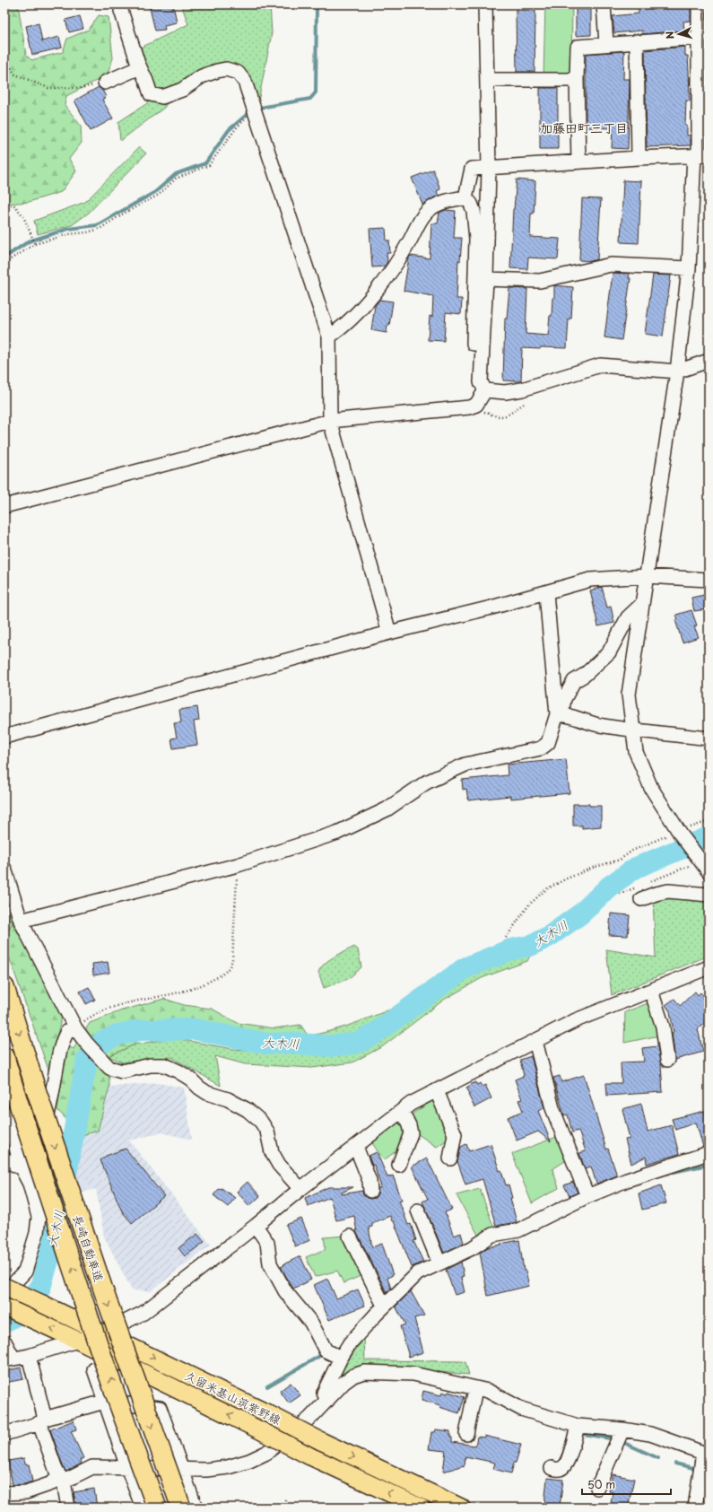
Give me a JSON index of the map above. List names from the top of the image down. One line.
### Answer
{"streets":{"highway":["長崎自動車道"],"main road":["久留米基山筑紫野線"]},"districts":["加藤田町三丁目"],"water":["大木川"],"scale_bar":"50 m","north":"left"}
